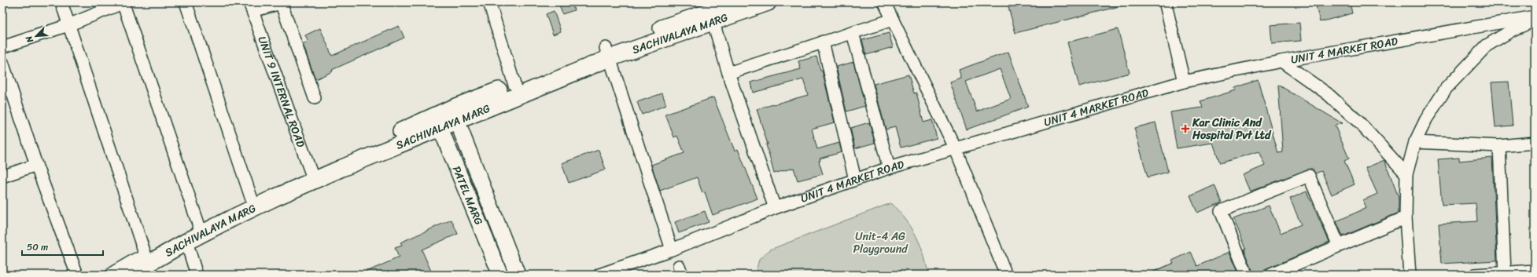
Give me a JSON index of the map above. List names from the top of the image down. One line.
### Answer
{"streets":{"main road":["SACHIVALAYA MARG"],"street":["UNIT 4 MARKET ROAD","UNIT 9 INTERNAL ROAD","PATEL MARG"]},"crossings":[["SACHIVALAYA MARG","UNIT 9 INTERNAL ROAD"],["SACHIVALAYA MARG","PATEL MARG"]],"parks":["Unit-4 AG Playground"],"places":{"health":["Kar Clinic And Hospital Pvt Ltd"]},"scale_bar":"50 m","north":"bottom left"}
